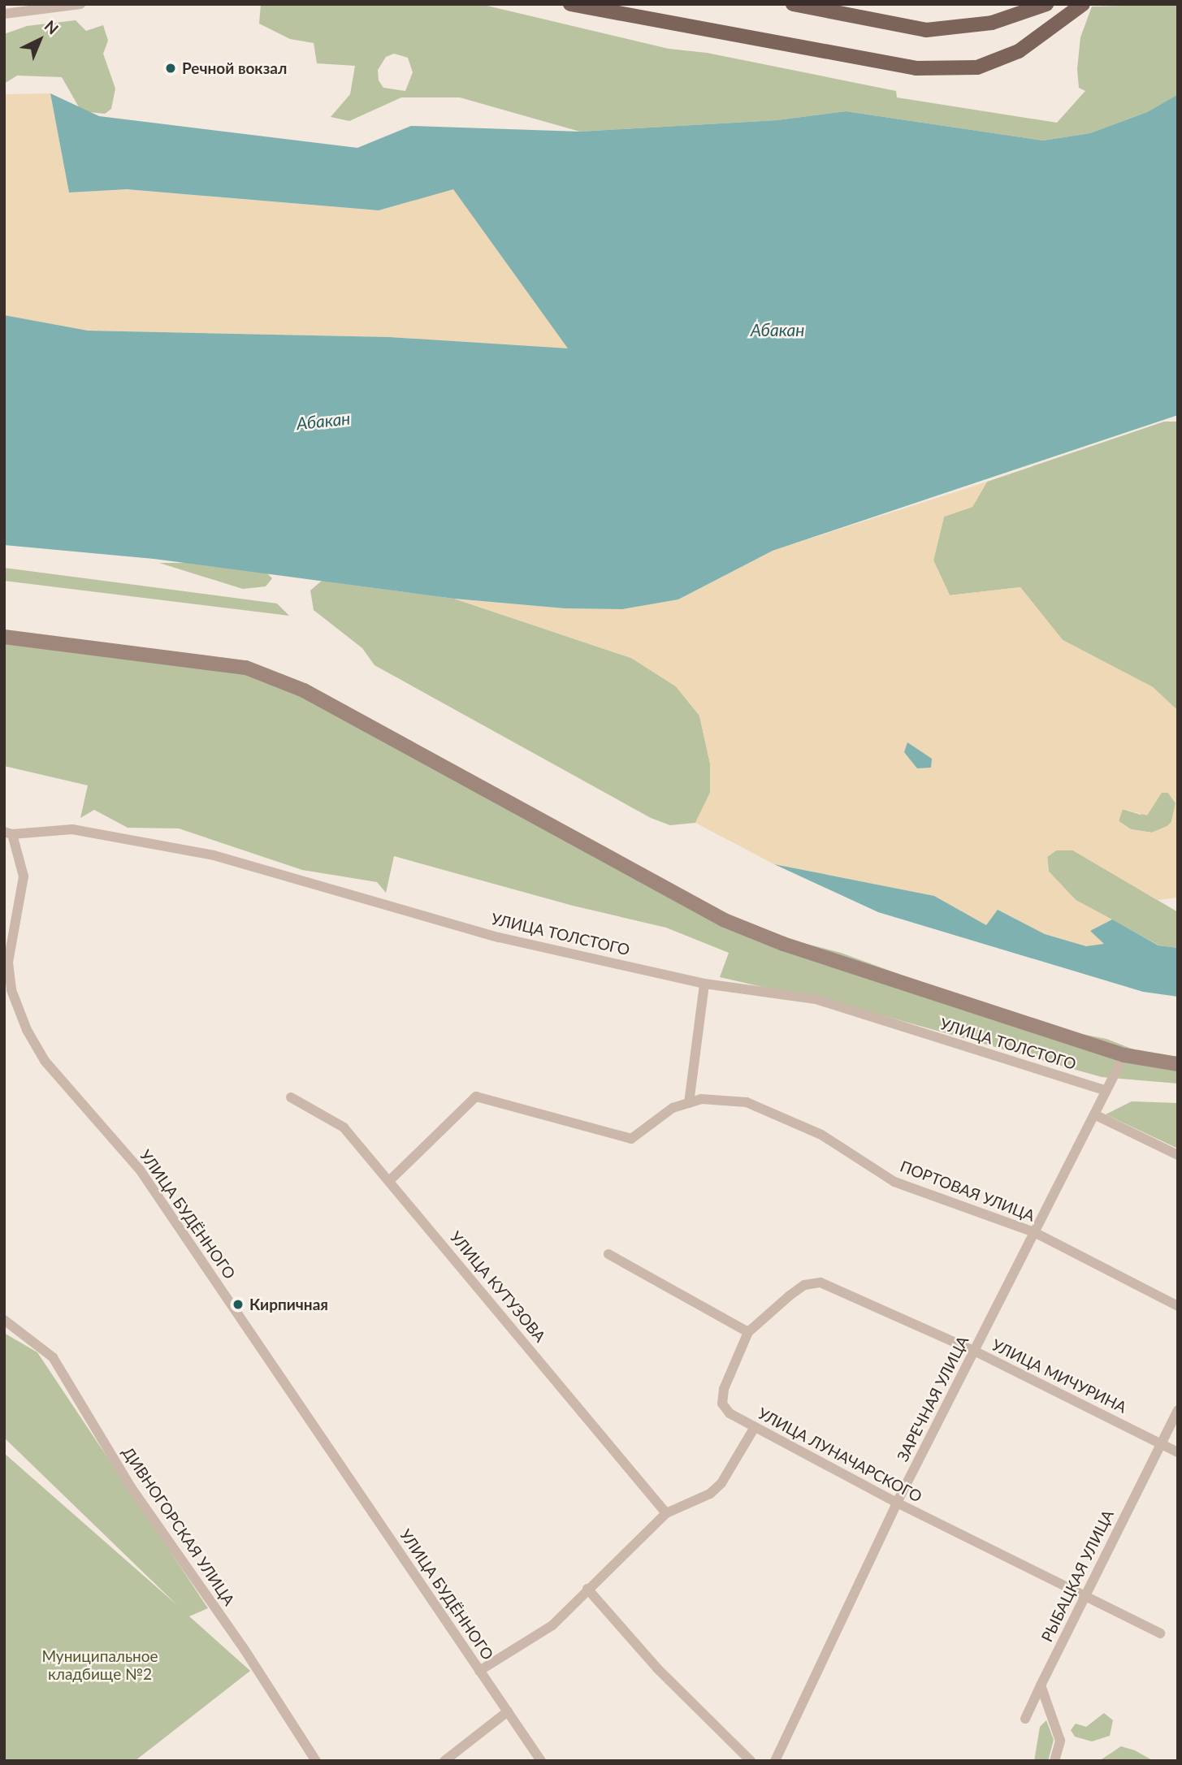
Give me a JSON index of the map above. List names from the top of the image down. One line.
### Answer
{"streets":{"street":["УЛИЦА ТОЛСТОГО","ПОРТОВАЯ УЛИЦА","УЛИЦА БУДЁННОГО","УЛИЦА КУТУЗОВА","УЛИЦА МИЧУРИНА","ЗАРЕЧНАЯ УЛИЦА","УЛИЦА ЛУНАЧАРСКОГО","ДИВНОГОРСКАЯ УЛИЦА","РЫБАЦКАЯ УЛИЦА"]},"crossings":[["УЛИЦА ТОЛСТОГО","УЛИЦА БУДЁННОГО"],["УЛИЦА ТОЛСТОГО","ЗАРЕЧНАЯ УЛИЦА"],["ПОРТОВАЯ УЛИЦА","УЛИЦА КУТУЗОВА"],["ПОРТОВАЯ УЛИЦА","ЗАРЕЧНАЯ УЛИЦА"],["УЛИЦА МИЧУРИНА","ЗАРЕЧНАЯ УЛИЦА"],["УЛИЦА МИЧУРИНА","УЛИЦА ЛУНАЧАРСКОГО"],["УЛИЦА МИЧУРИНА","РЫБАЦКАЯ УЛИЦА"],["ЗАРЕЧНАЯ УЛИЦА","УЛИЦА ЛУНАЧАРСКОГО"],["УЛИЦА ЛУНАЧАРСКОГО","РЫБАЦКАЯ УЛИЦА"]],"water":["Абакан"],"parks":["Муниципальное кладбище №2"],"places":["Речной вокзал","Кирпичная"],"north":"top right"}
